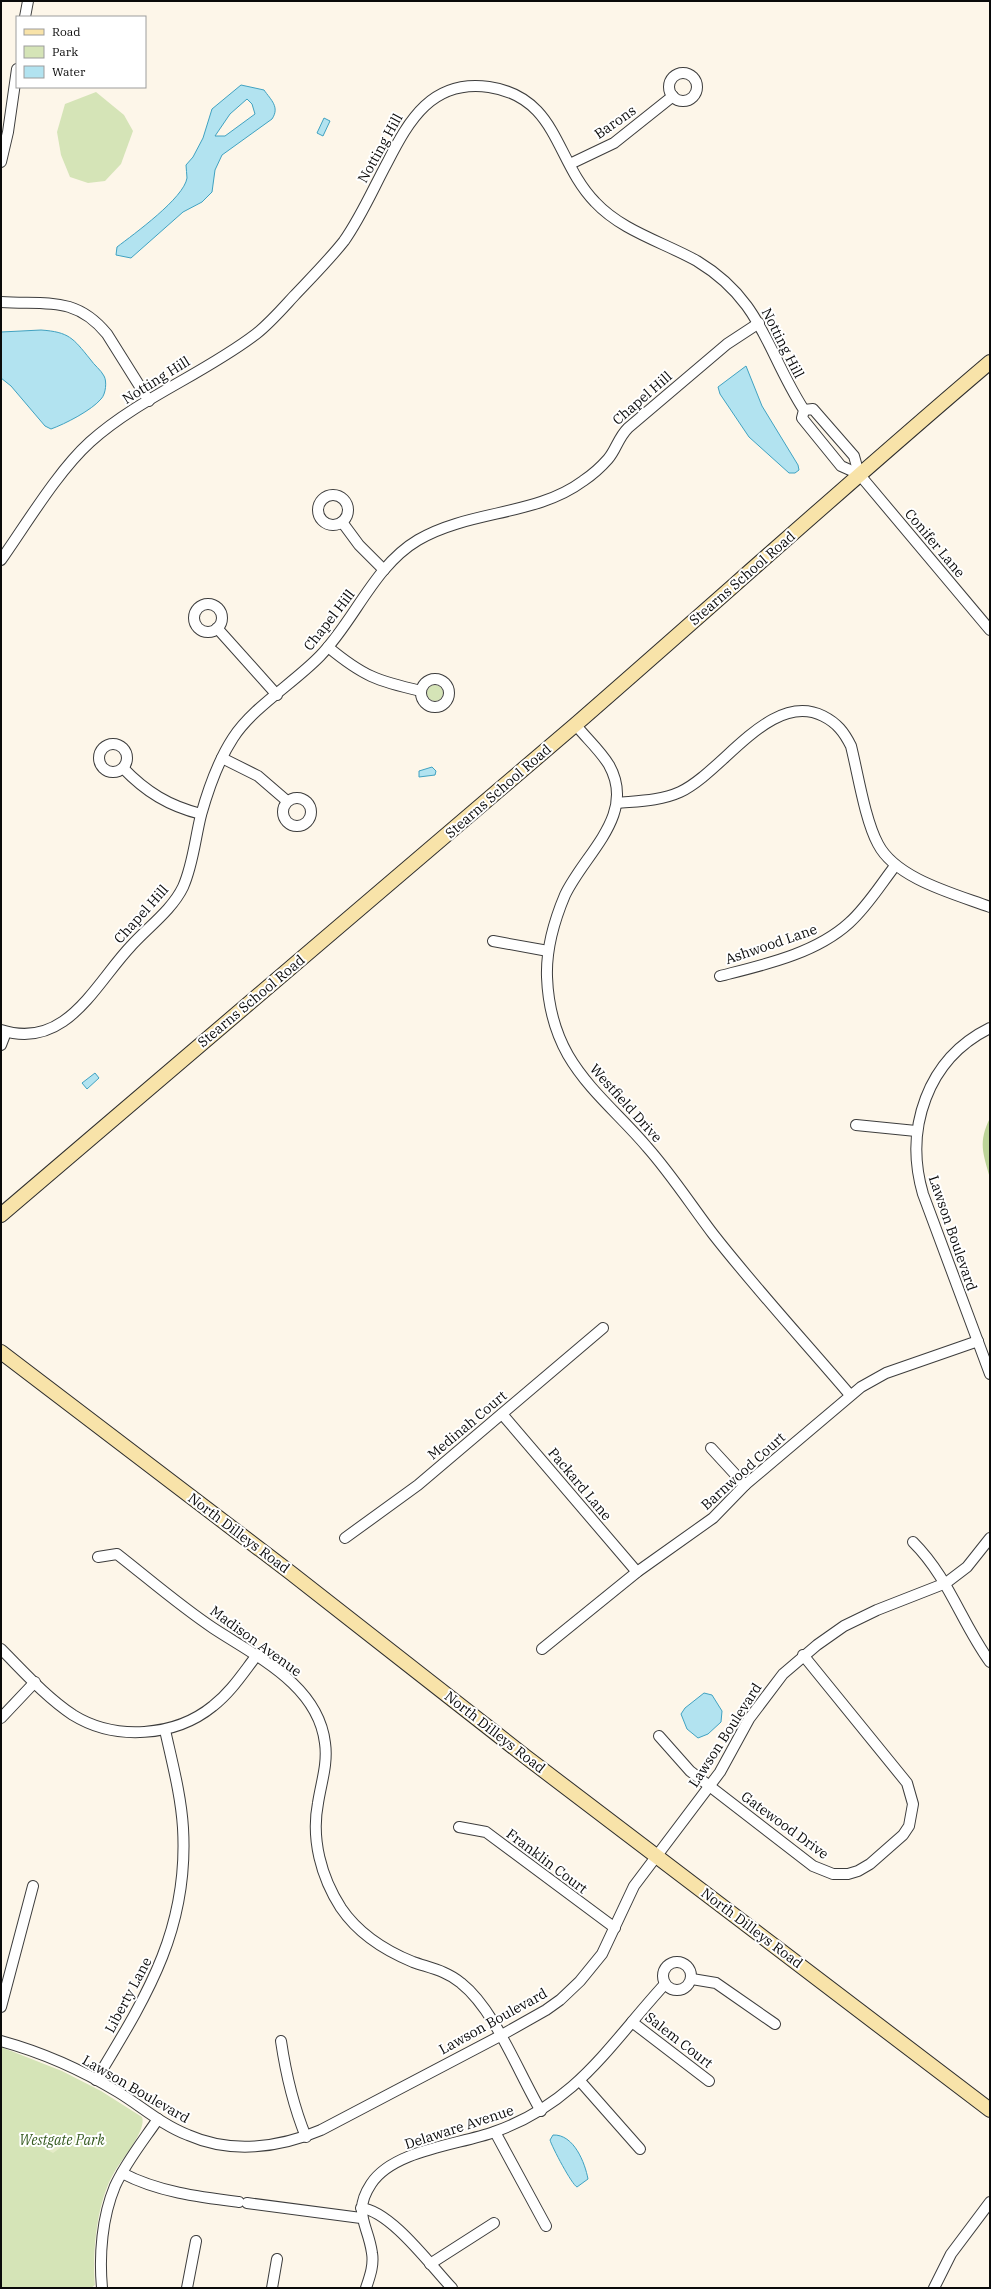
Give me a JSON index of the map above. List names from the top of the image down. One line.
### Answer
{"streets":{"main road":["Stearns School Road","North Dilleys Road"],"street":["Barons","Notting Hill","Chapel Hill","Conifer Lane","Ashwood Lane","Westfield Drive","Lawson Boulevard","Medinah Court","Barnwood Court","Packard Lane","Madison Avenue","Gatewood Drive","Franklin Court","Liberty Lane","Salem Court","Delaware Avenue"]},"crossings":[["Barons","Notting Hill"],["Notting Hill","Chapel Hill"],["Notting Hill","Conifer Lane"],["Notting Hill","Stearns School Road"],["Conifer Lane","Stearns School Road"],["Stearns School Road","Westfield Drive"],["Westfield Drive","Barnwood Court"],["Lawson Boulevard","Barnwood Court"],["Lawson Boulevard","North Dilleys Road"],["Lawson Boulevard","Madison Avenue"],["Lawson Boulevard","Gatewood Drive"],["Lawson Boulevard","Franklin Court"],["Lawson Boulevard","Liberty Lane"],["Medinah Court","Packard Lane"],["Barnwood Court","Packard Lane"],["Madison Avenue","Delaware Avenue"],["Salem Court","Delaware Avenue"]],"parks":["Westgate Park"],"legend":["Road","Park","Water"]}
